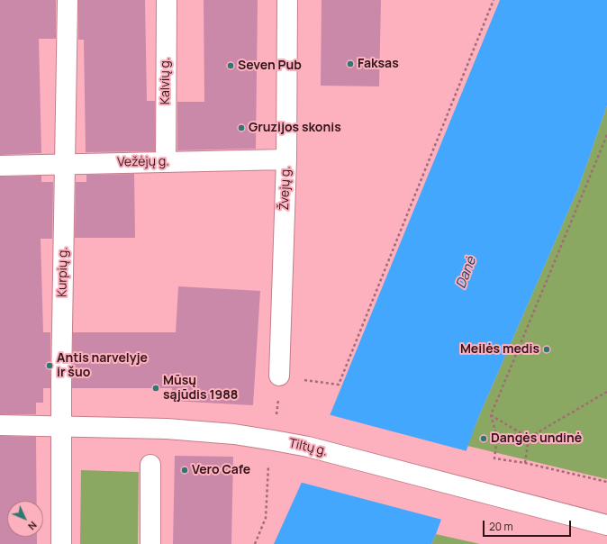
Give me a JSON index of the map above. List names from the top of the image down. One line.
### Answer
{"streets":{"street":["Kalvių g.","Vežėjų g.","Žvejų g.","Kurpių g.","Tiltų g."]},"crossings":[["Kalvių g.","Vežėjų g."],["Vežėjų g.","Žvejų g."],["Vežėjų g.","Kurpių g."],["Kurpių g.","Tiltų g."]],"water":["Danė"],"places":["Faksas","Seven Pub","Gruzijos skonis","Meilės medis","Antis narvelyje ir šuo","Mūsų sąjūdis 1988","Dangės undinė","Vero Cafe"],"scale_bar":"20 m","north":"bottom right"}
